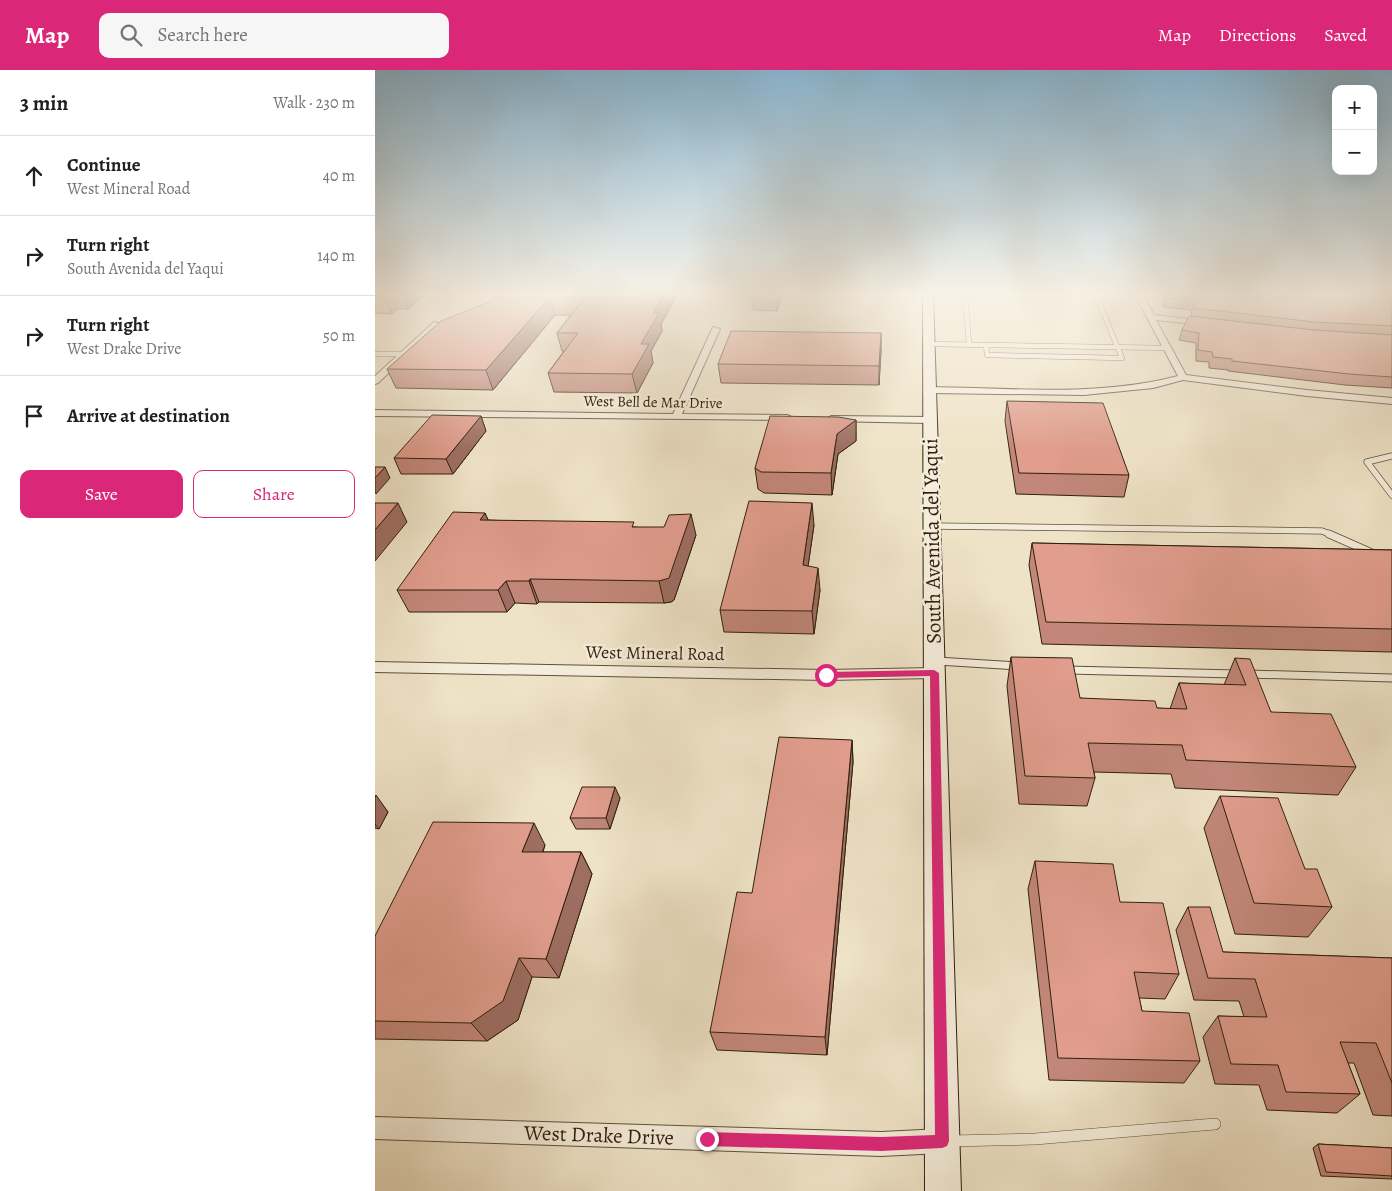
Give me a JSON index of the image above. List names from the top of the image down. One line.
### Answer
{"streets":{"street":["West Bell de Mar Drive","South Avenida del Yaqui","West Mineral Road","West Drake Drive"]},"crossings":[["South Avenida del Yaqui","West Mineral Road"],["South Avenida del Yaqui","West Drake Drive"]],"page":{"header":"Map","search":"Search here","nav":["Map","Directions","Saved"],"heading":["3 min","Walk · 230 m"],"map_buttons":["+","−"],"list":[["Continue","West Mineral Road","40 m"],["Turn right","South Avenida del Yaqui","140 m"],["Turn right","West Drake Drive","50 m"],"Arrive at destination"],"buttons":["Save","Share"]}}
